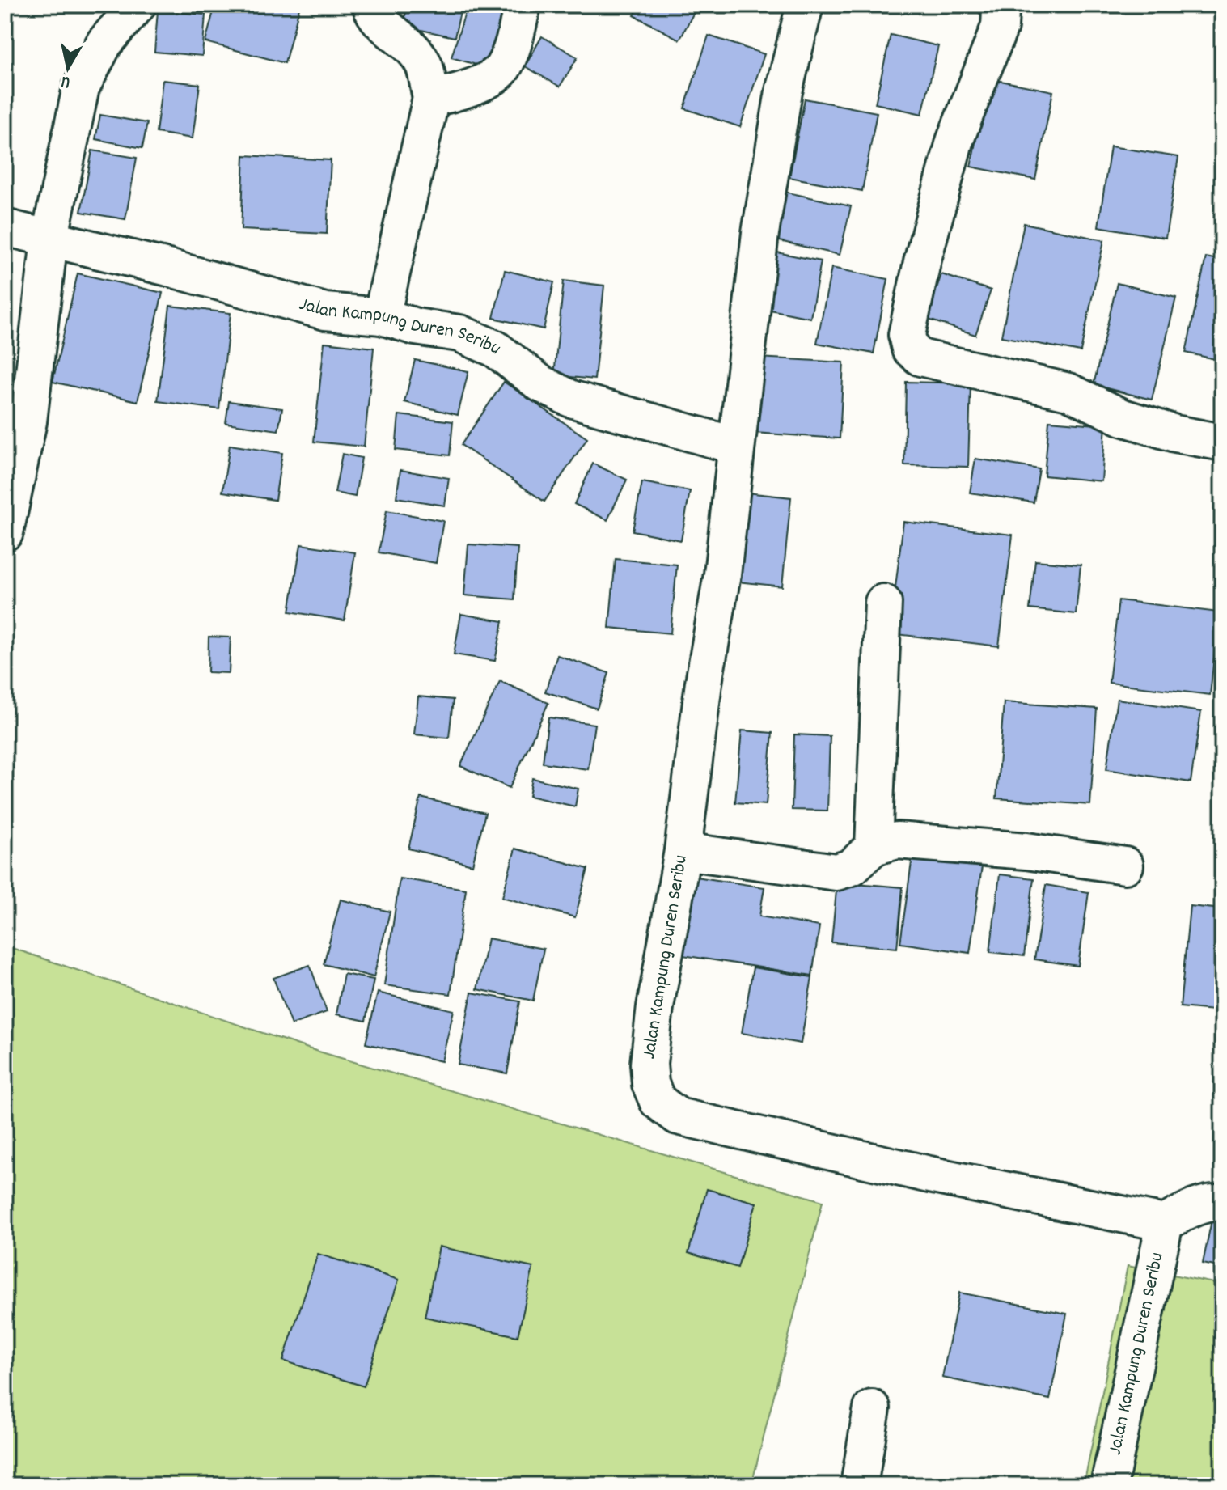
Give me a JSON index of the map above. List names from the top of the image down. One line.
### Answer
{"streets":{"street":["Jalan Kampung Duren Seribu"]},"north":"bottom"}
